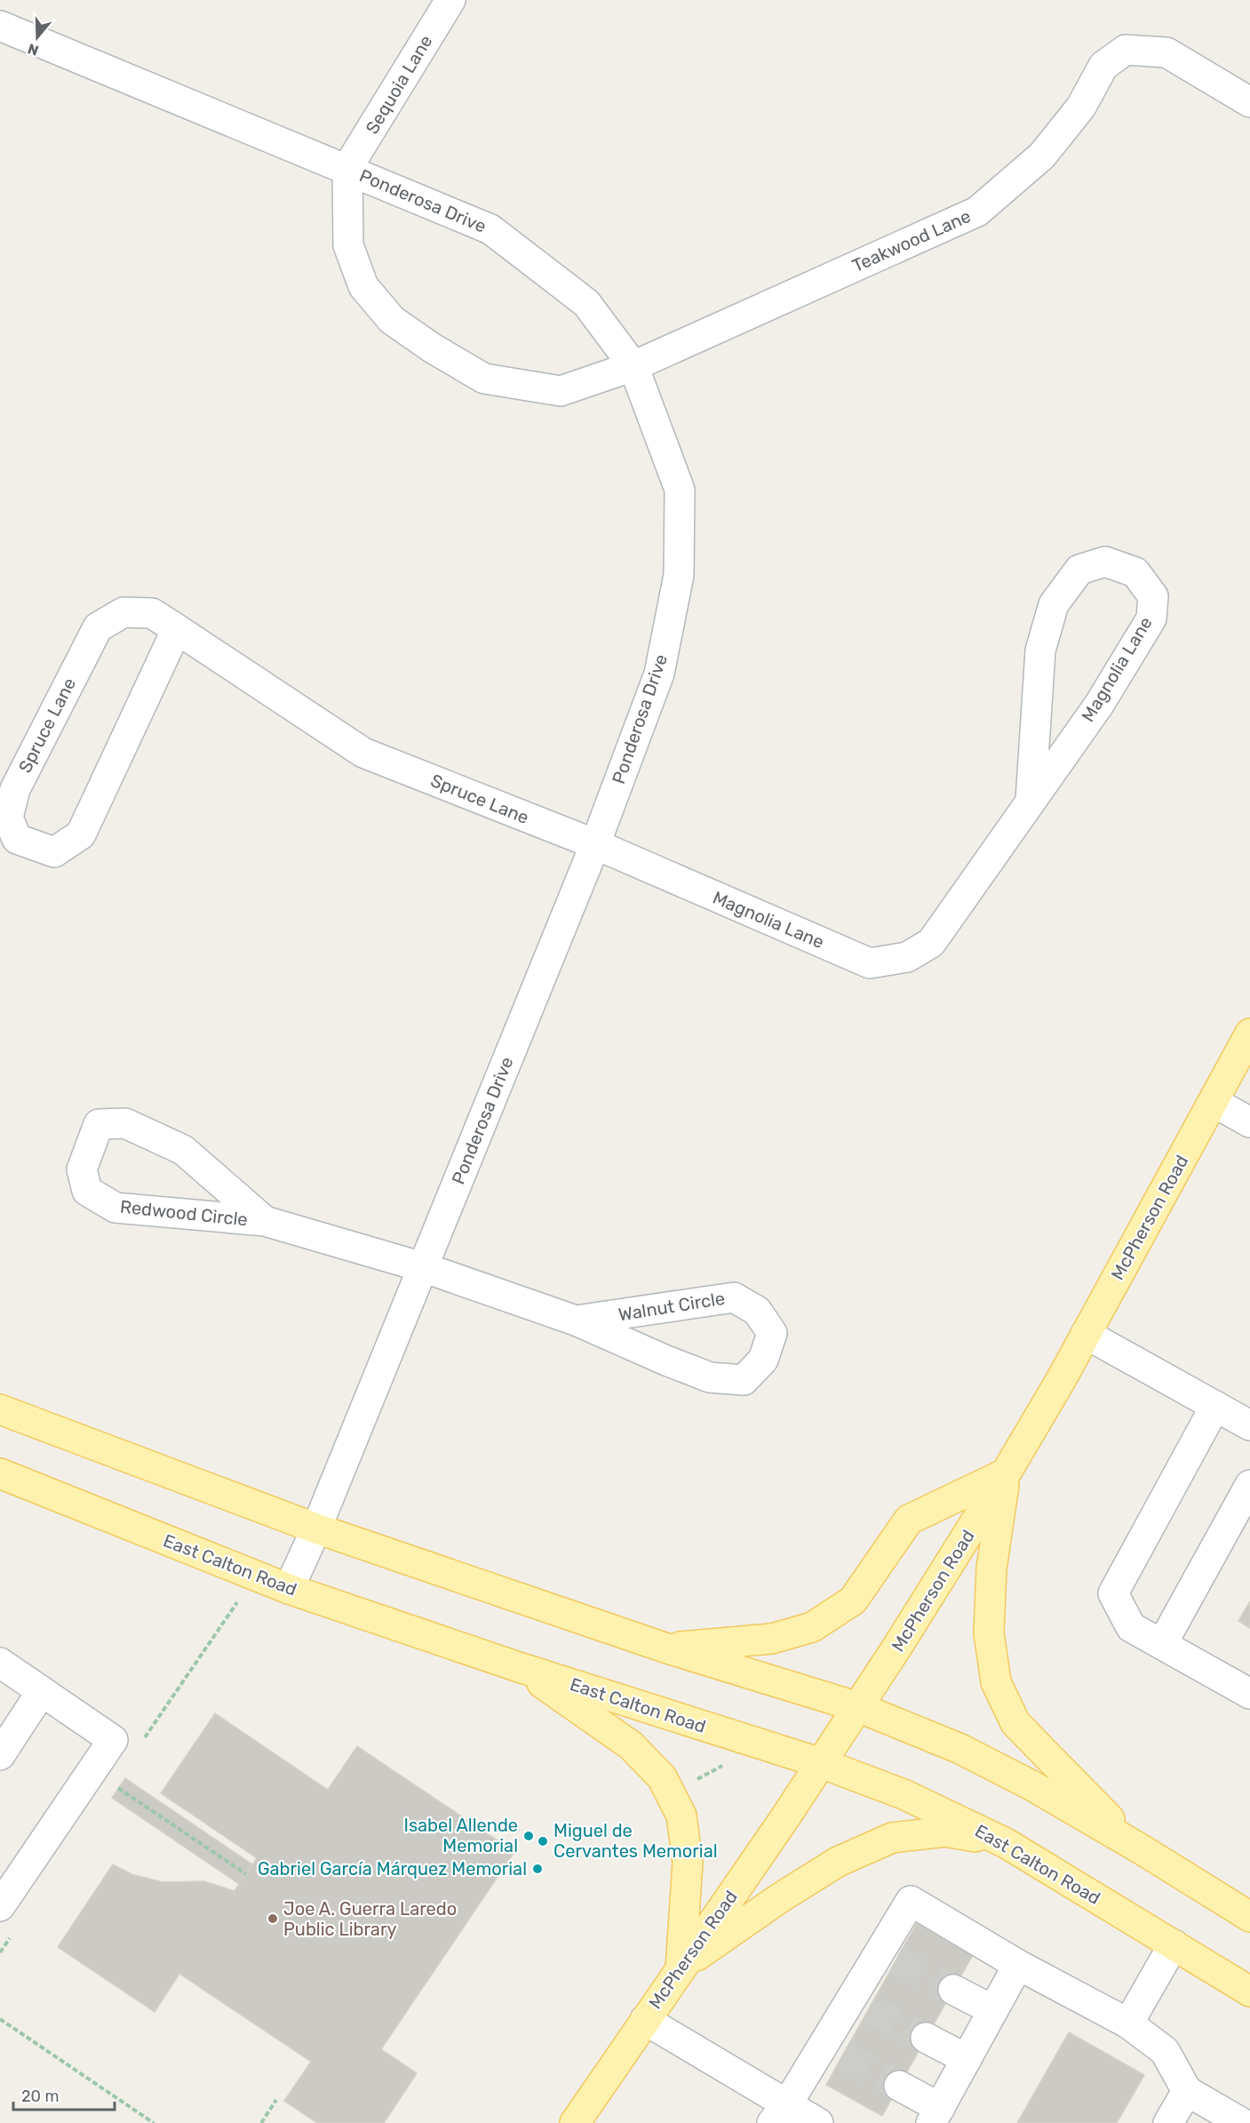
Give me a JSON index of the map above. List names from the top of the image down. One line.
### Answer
{"streets":{"main road":["McPherson Road","East Calton Road"],"street":["Sequoia Lane","Ponderosa Drive","Teakwood Lane","Magnolia Lane","Spruce Lane","Redwood Circle","Walnut Circle"]},"crossings":[["Sequoia Lane","Ponderosa Drive"],["Sequoia Lane","Teakwood Lane"],["Ponderosa Drive","Teakwood Lane"],["Ponderosa Drive","Magnolia Lane"],["Ponderosa Drive","Spruce Lane"],["Ponderosa Drive","Redwood Circle"],["Ponderosa Drive","Walnut Circle"],["Ponderosa Drive","East Calton Road"],["Magnolia Lane","Spruce Lane"],["Redwood Circle","Walnut Circle"],["McPherson Road","East Calton Road"]],"places":["Isabel Allende Memorial","Miguel de Cervantes Memorial","Gabriel García Márquez Memorial","Joe A. Guerra Laredo Public Library"],"scale_bar":"20 m","north":"bottom"}
